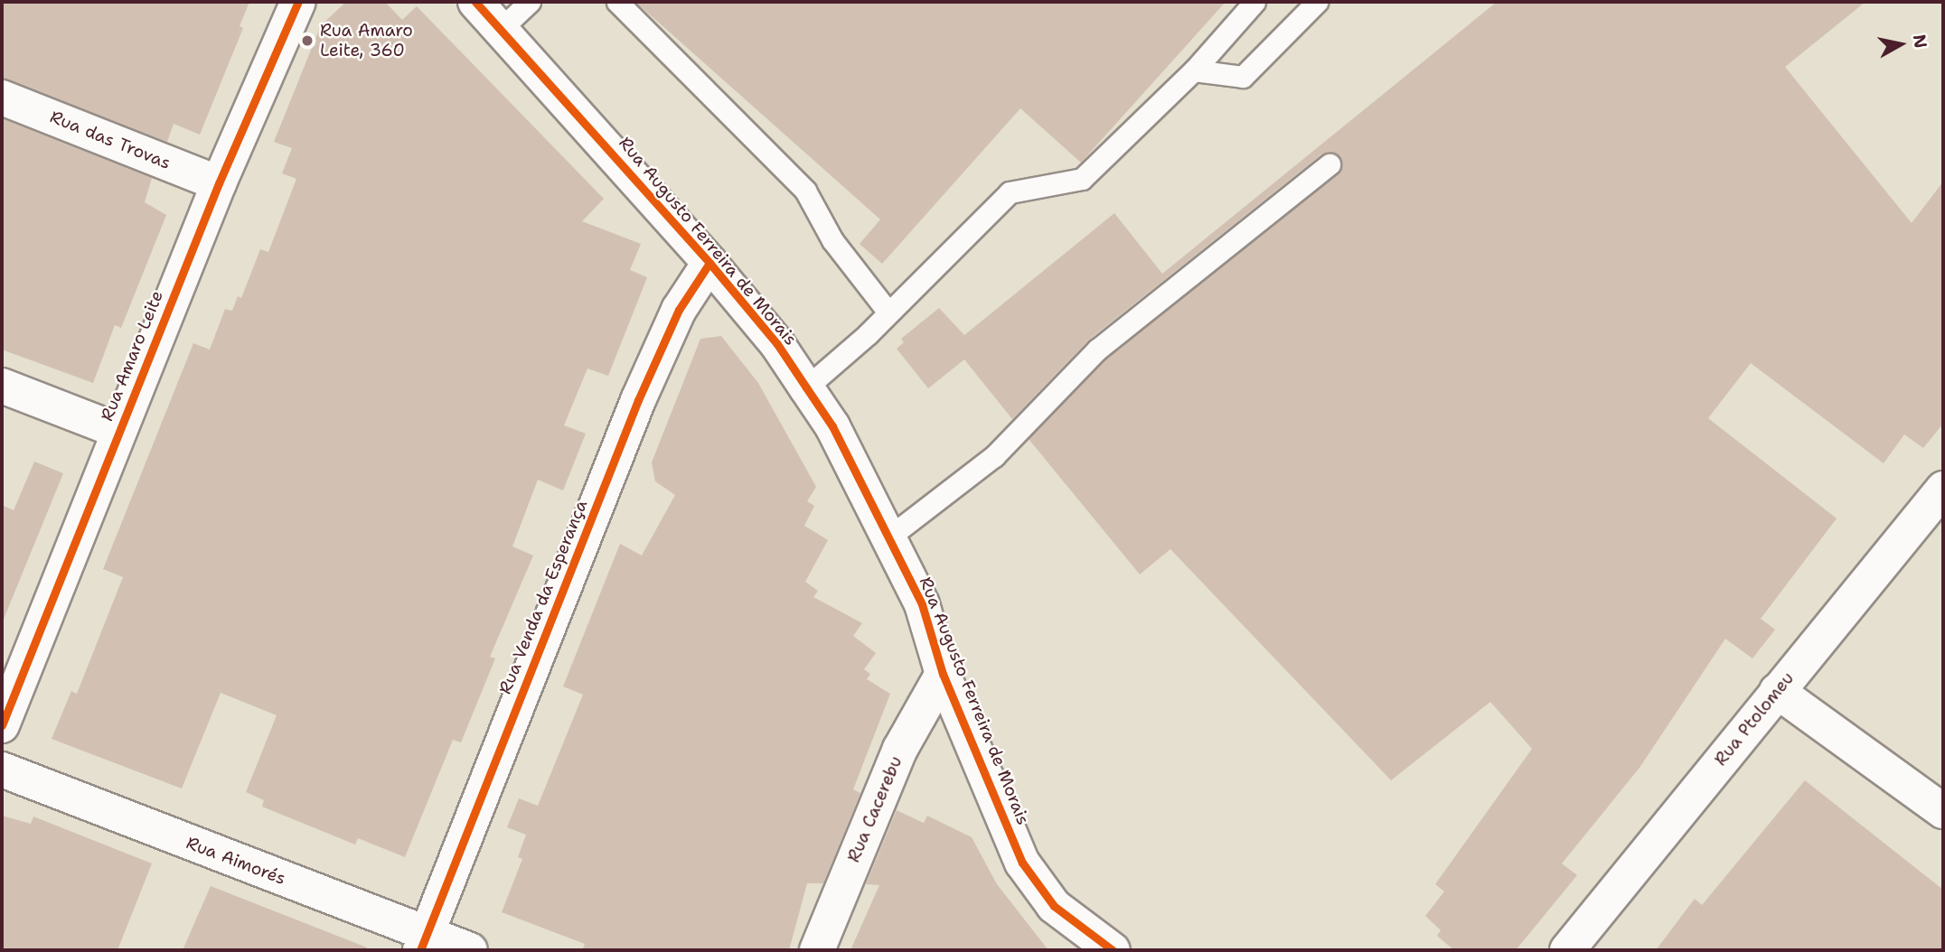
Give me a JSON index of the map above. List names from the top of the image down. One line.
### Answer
{"streets":{"street":["Rua das Trovas","Rua Augusto Ferreira de Morais","Rua Amaro Leite","Rua Venda da Esperança","Rua Ptolomeu","Rua Cacerebu","Rua Aimorés"]},"crossings":[["Rua das Trovas","Rua Amaro Leite"],["Rua Augusto Ferreira de Morais","Rua Venda da Esperança"],["Rua Augusto Ferreira de Morais","Rua Cacerebu"],["Rua Venda da Esperança","Rua Aimorés"]],"places":["Rua Amaro Leite, 360"],"north":"right"}
